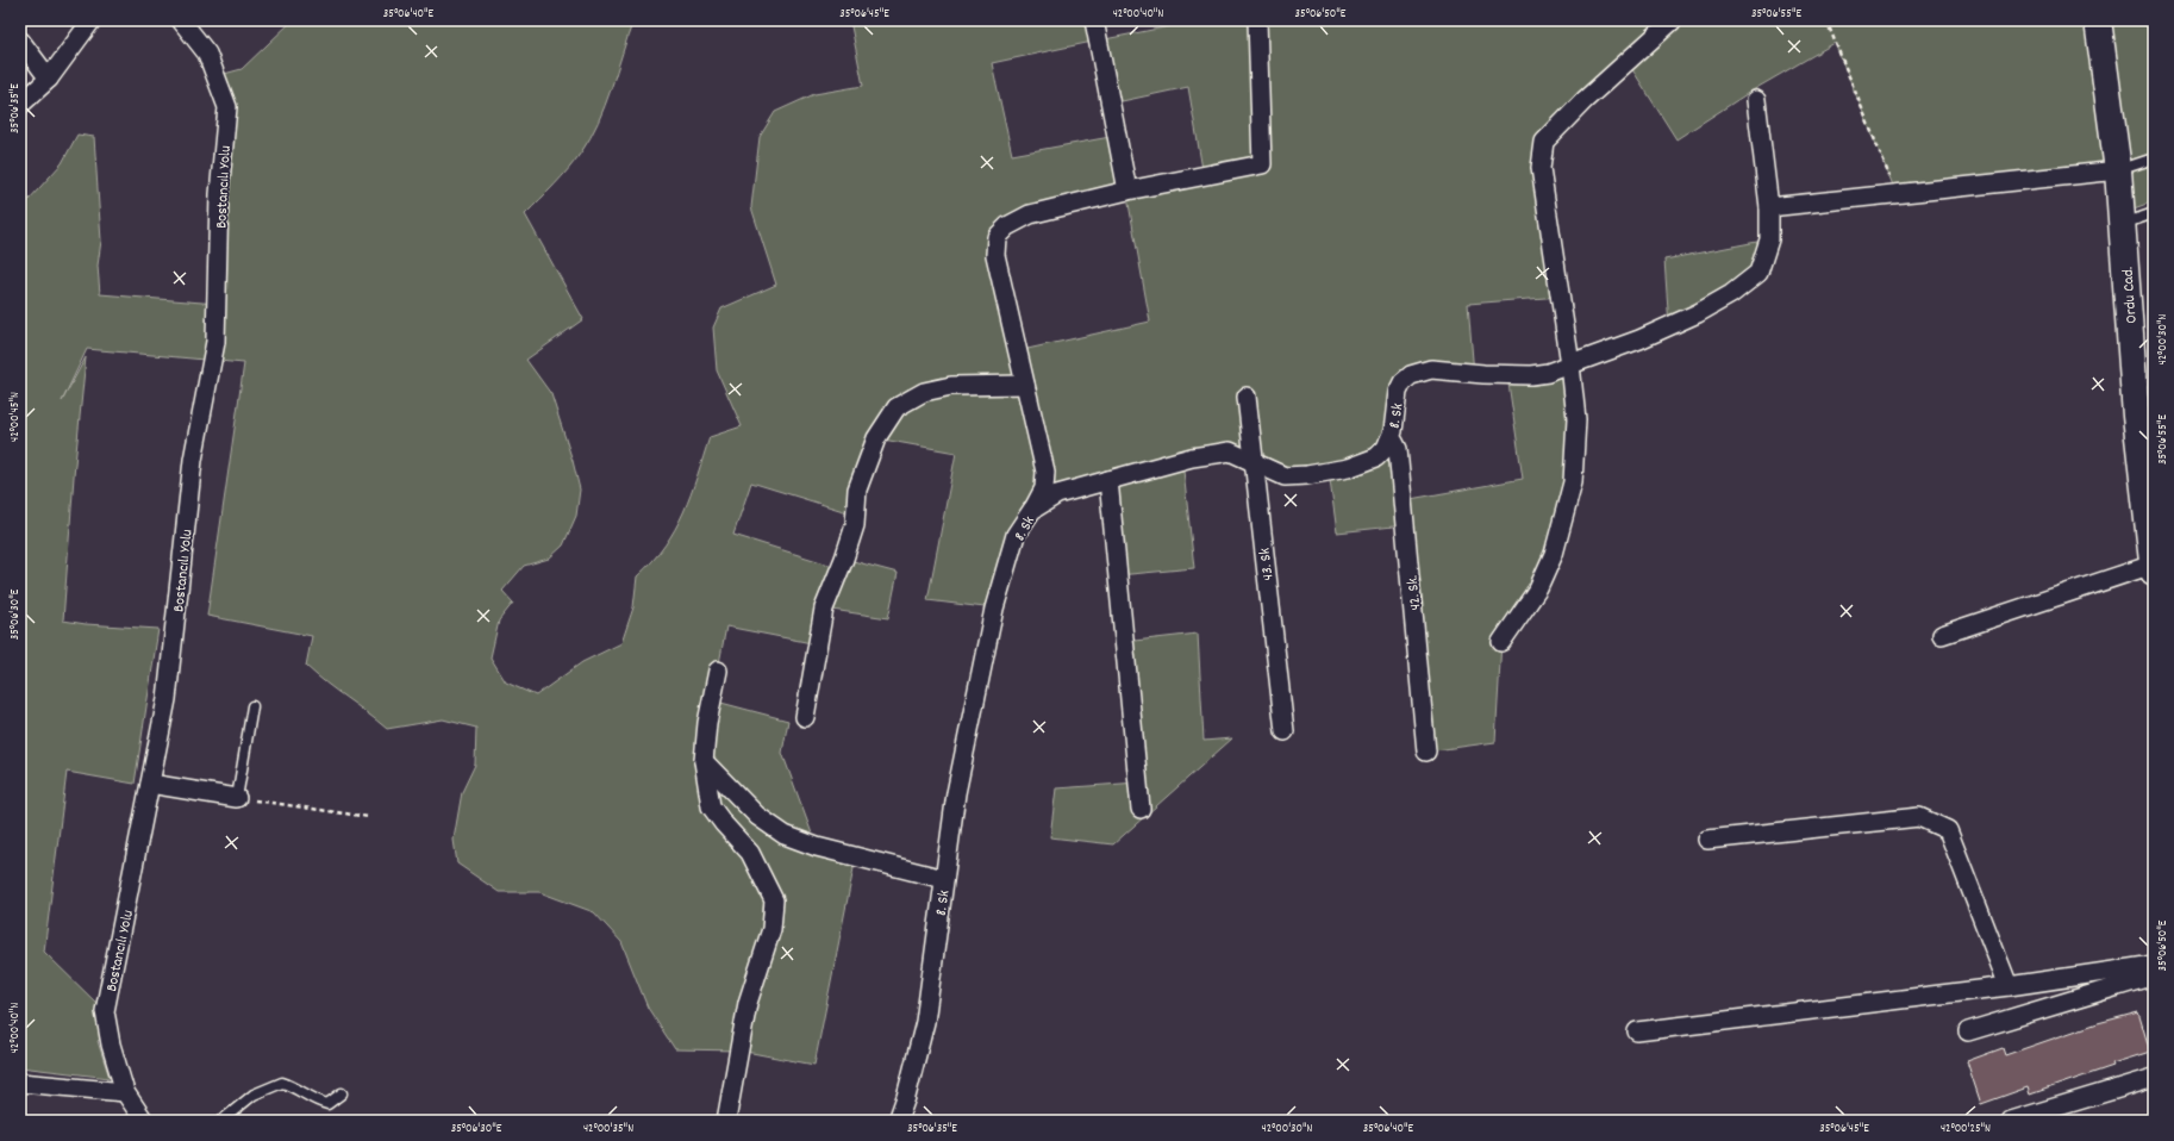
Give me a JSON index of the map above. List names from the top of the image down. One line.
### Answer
{"streets":{"main road":["Ordu Cad."],"street":["Bostancılı Yolu","8. Sk","43. Sk","42. Sk."]},"crossings":[["8. Sk","43. Sk"],["8. Sk","42. Sk."]],"coordinates":["35°06'40\"E","35°06'45\"E","42°00'40\"N","35°06'50\"E","35°06'55\"E","35°06'35\"E","42°00'30\"N","42°00'45\"N","35°06'30\"E","42°00'35\"N","42°00'25\"N"]}
